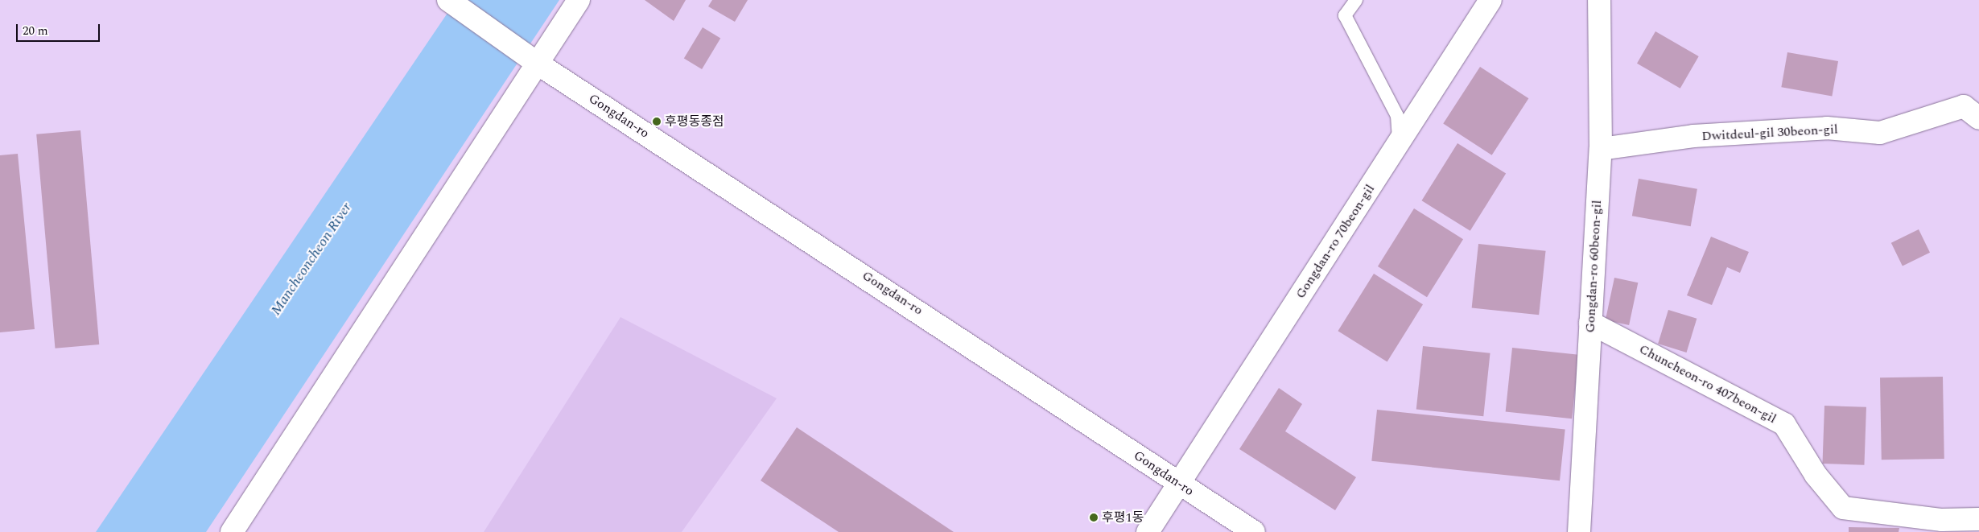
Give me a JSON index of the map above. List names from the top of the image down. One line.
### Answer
{"streets":{"street":["Gongdan-ro","Dwitdeul-gil 30beon-gil","Gongdan-ro 70beon-gil","Gongdan-ro 60beon-gil","Chuncheon-ro 407beon-gil"]},"crossings":[["Gongdan-ro","Gongdan-ro 70beon-gil"],["Dwitdeul-gil 30beon-gil","Gongdan-ro 60beon-gil"],["Gongdan-ro 60beon-gil","Chuncheon-ro 407beon-gil"]],"water":["Mancheoncheon River"],"places":["후평동종점","후평1동"],"scale_bar":"20 m"}
